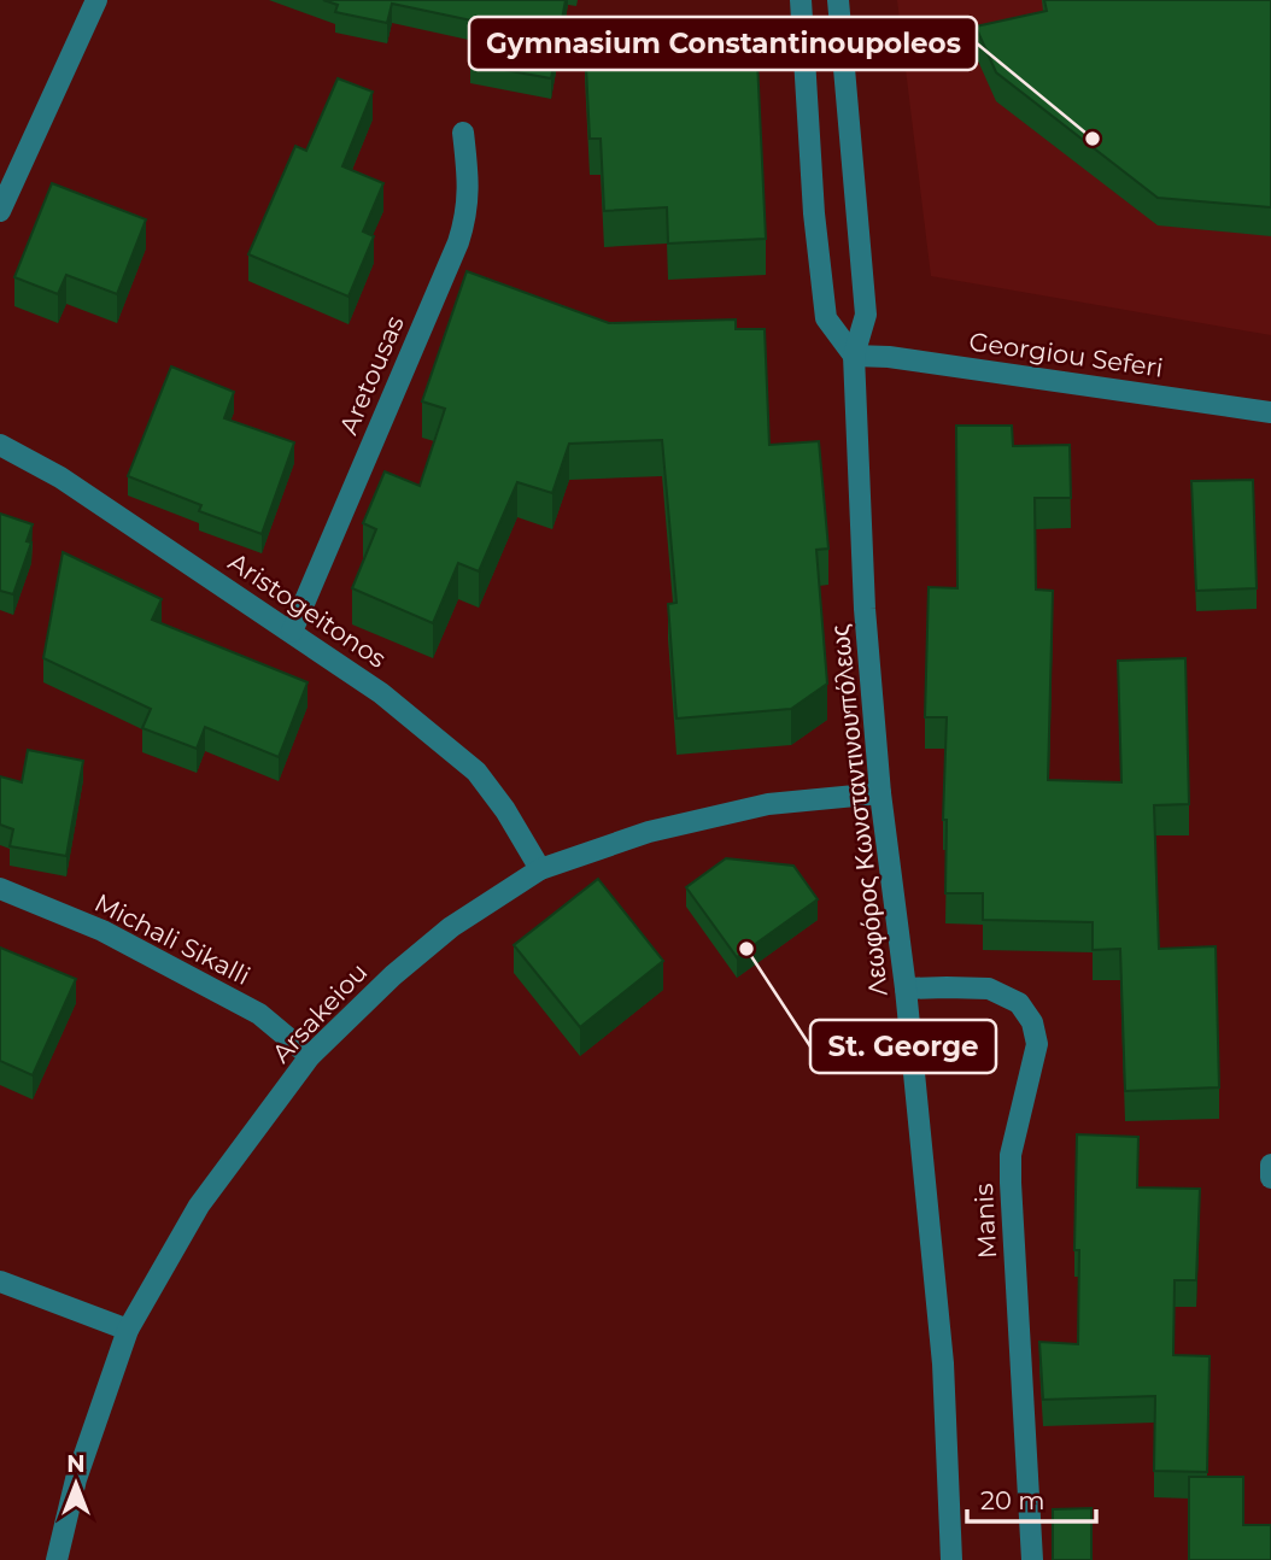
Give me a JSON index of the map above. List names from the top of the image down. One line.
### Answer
{"streets":{"street":["Georgiou Seferi","Aretousas","Aristogeitonos","Λεωφόρος Κωνσταντινουπόλεως","Michali Sikalli","Arsakeiou","Manis"]},"crossings":[["Georgiou Seferi","Λεωφόρος Κωνσταντινουπόλεως"],["Aretousas","Aristogeitonos"],["Aristogeitonos","Arsakeiou"],["Λεωφόρος Κωνσταντινουπόλεως","Arsakeiou"],["Λεωφόρος Κωνσταντινουπόλεως","Manis"],["Michali Sikalli","Arsakeiou"]],"places":["Gymnasium Constantinoupoleos","St. George"],"scale_bar":"20 m","north":"top"}
